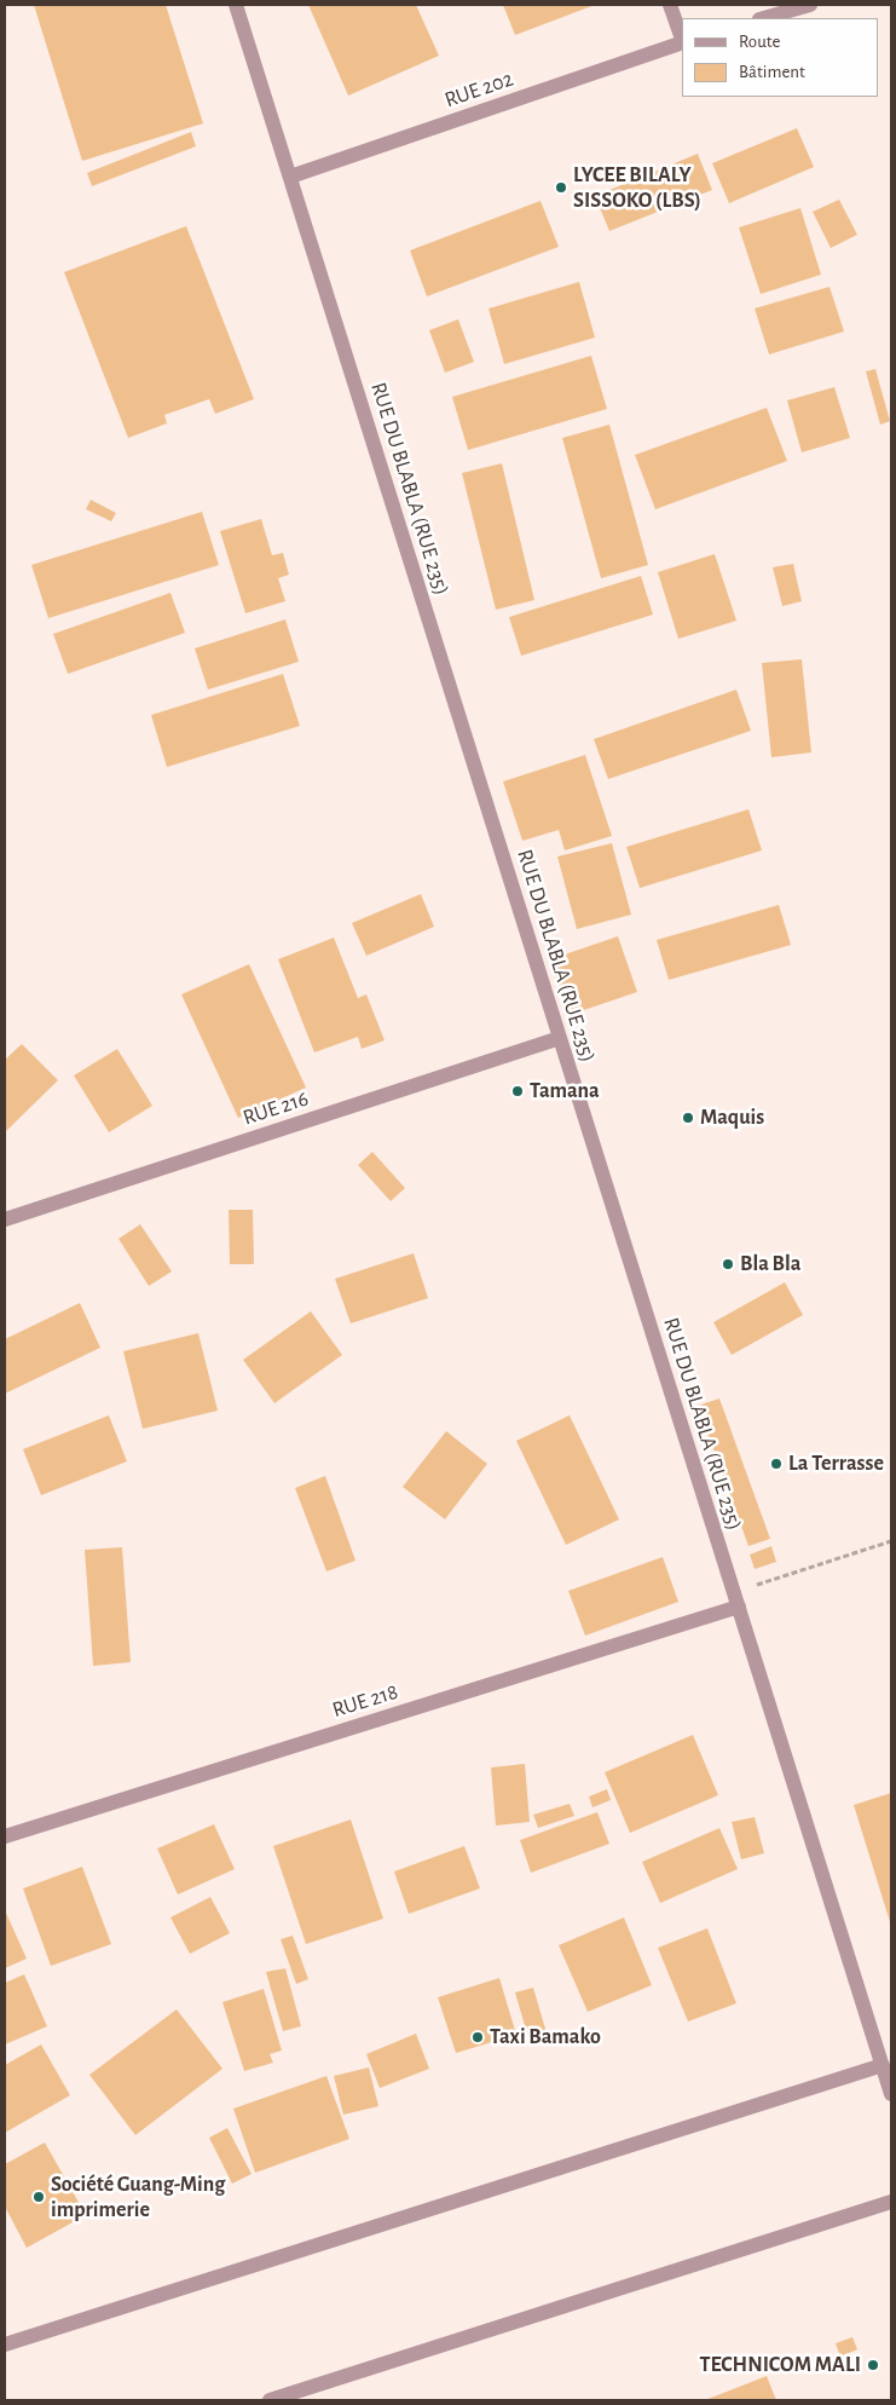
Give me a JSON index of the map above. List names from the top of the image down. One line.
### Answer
{"streets":{"street":["RUE 202","RUE DU BLABLA (RUE 235)","RUE 216","RUE 218"]},"crossings":[["RUE 202","RUE DU BLABLA (RUE 235)"],["RUE DU BLABLA (RUE 235)","RUE 216"],["RUE DU BLABLA (RUE 235)","RUE 218"]],"places":["LYCEE BILALY SISSOKO (LBS)","Tamana","Maquis","Bla Bla","La Terrasse","Taxi Bamako","Société Guang-Ming imprimerie","TECHNICOM MALI"],"legend":["Route","Bâtiment"]}
